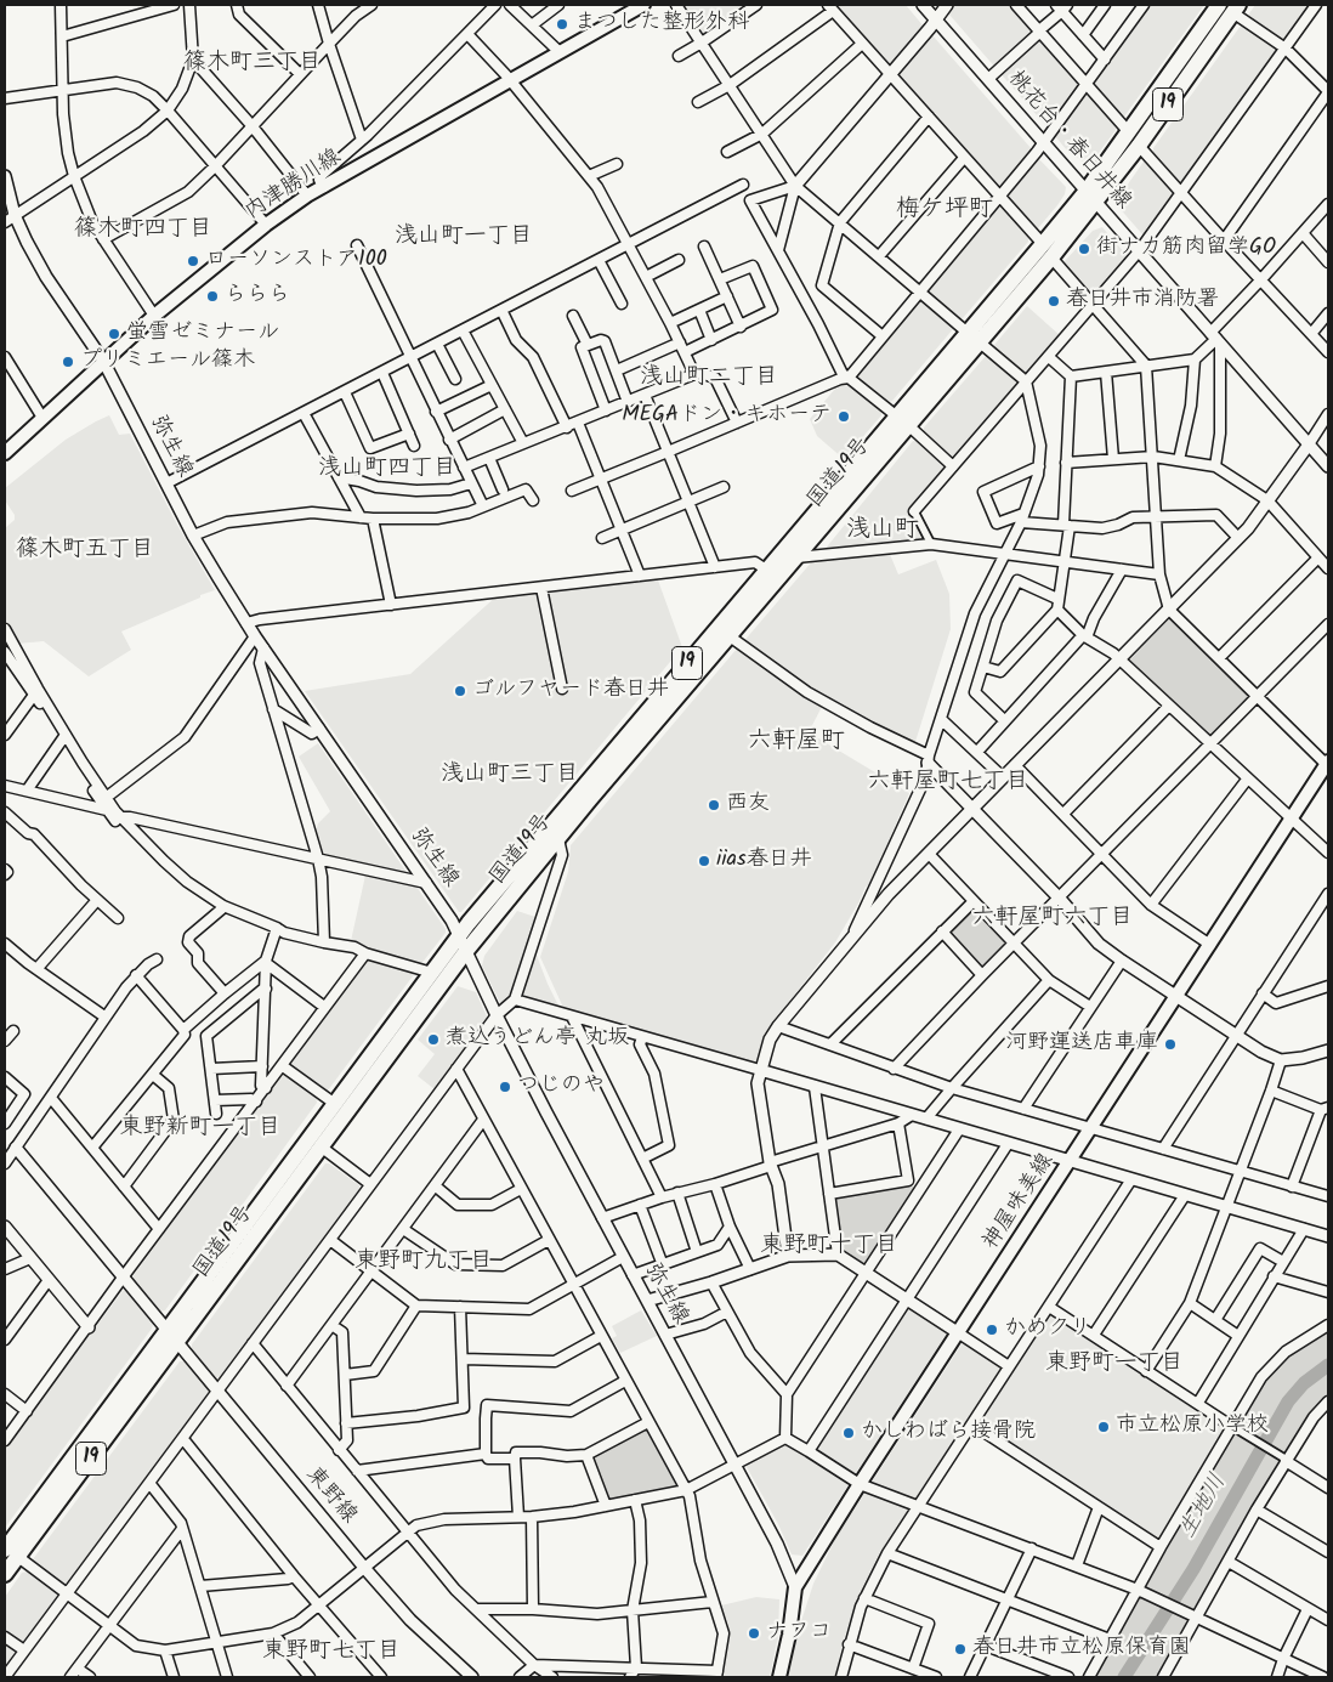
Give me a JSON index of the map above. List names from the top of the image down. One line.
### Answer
{"streets":{"highway":["19","国道19号"],"main road":["内津勝川線","神屋味美線"],"street":["桃花台・春日井線","弥生線","東野線"]},"crossings":[["桃花台・春日井線","国道19号"],["内津勝川線","弥生線"],["弥生線","国道19号"],["弥生線","神屋味美線"],["国道19号","東野線"]],"districts":["篠木町三丁目","梅ケ坪町","篠木町四丁目","浅山町一丁目","浅山町二丁目","浅山町四丁目","浅山町","篠木町五丁目","六軒屋町","浅山町三丁目","六軒屋町七丁目","六軒屋町六丁目","東野新町一丁目","東野町十丁目","東野町九丁目","東野町一丁目","東野町七丁目"],"water":["生地川"],"places":["まつした整形外科","街ナカ筋肉留学GO","ローソンストア100","ららら","春日井市消防署","蛍雪ゼミナール","プリミエール篠木","MEGAドン・キホーテ","ゴルフヤード春日井","西友","iias春日井","煮込うどん亭 丸坂","河野運送店車庫","つじのや","かめクリ","市立松原小学校","かしわばら接骨院","ナフコ","春日井市立松原保育園"]}
